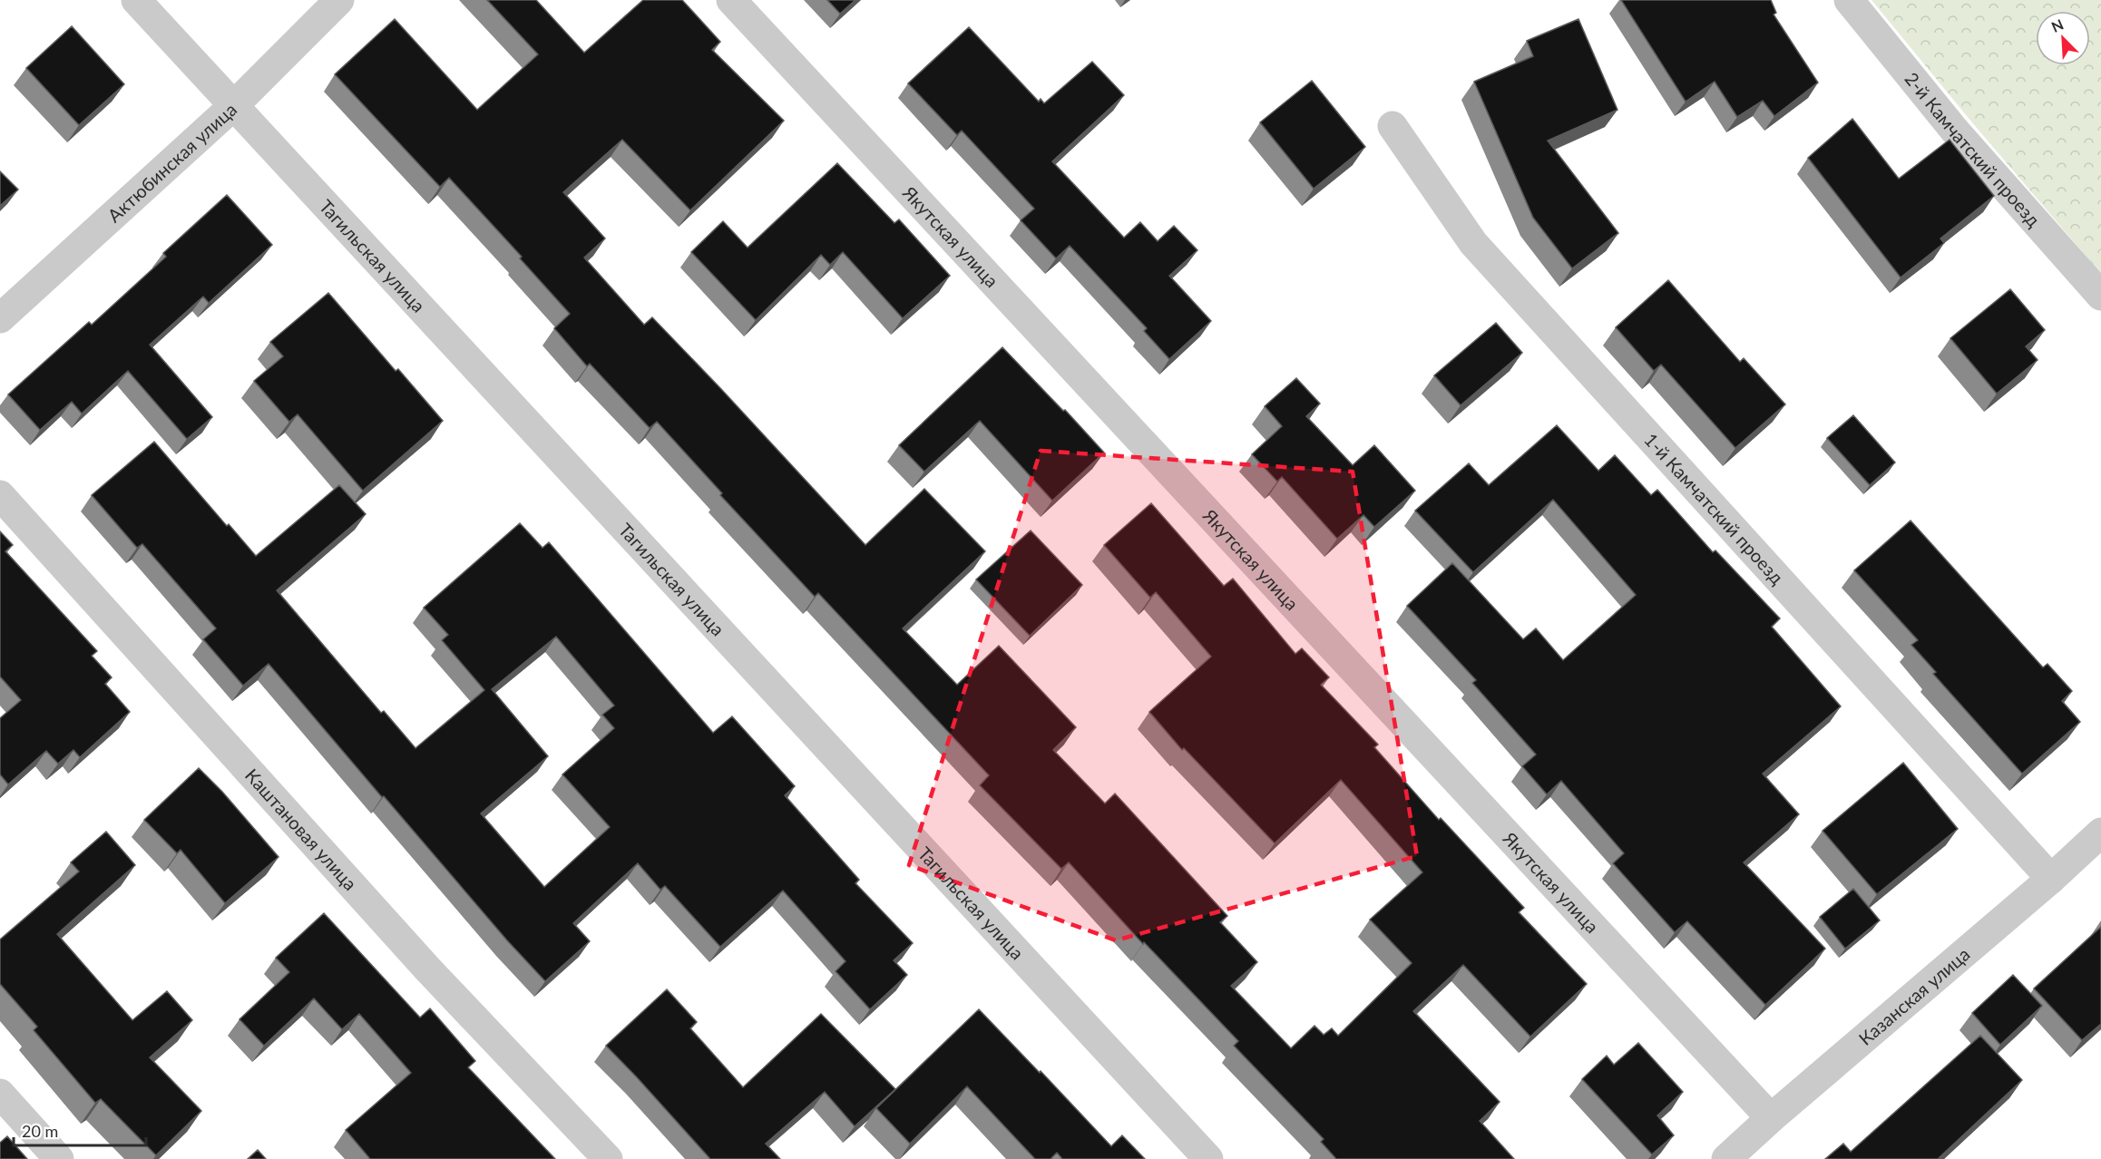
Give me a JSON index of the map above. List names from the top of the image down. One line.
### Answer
{"streets":{"street":["2-й Камчатский проезд","Актюбинская улица","Якутская улица","Тагильская улица","1-й Камчатский проезд","Каштановая улица","Казанская улица"]},"crossings":[["Актюбинская улица","Тагильская улица"],["Якутская улица","Казанская улица"],["1-й Камчатский проезд","Казанская улица"]],"scale_bar":"20 m","north":"top left"}
